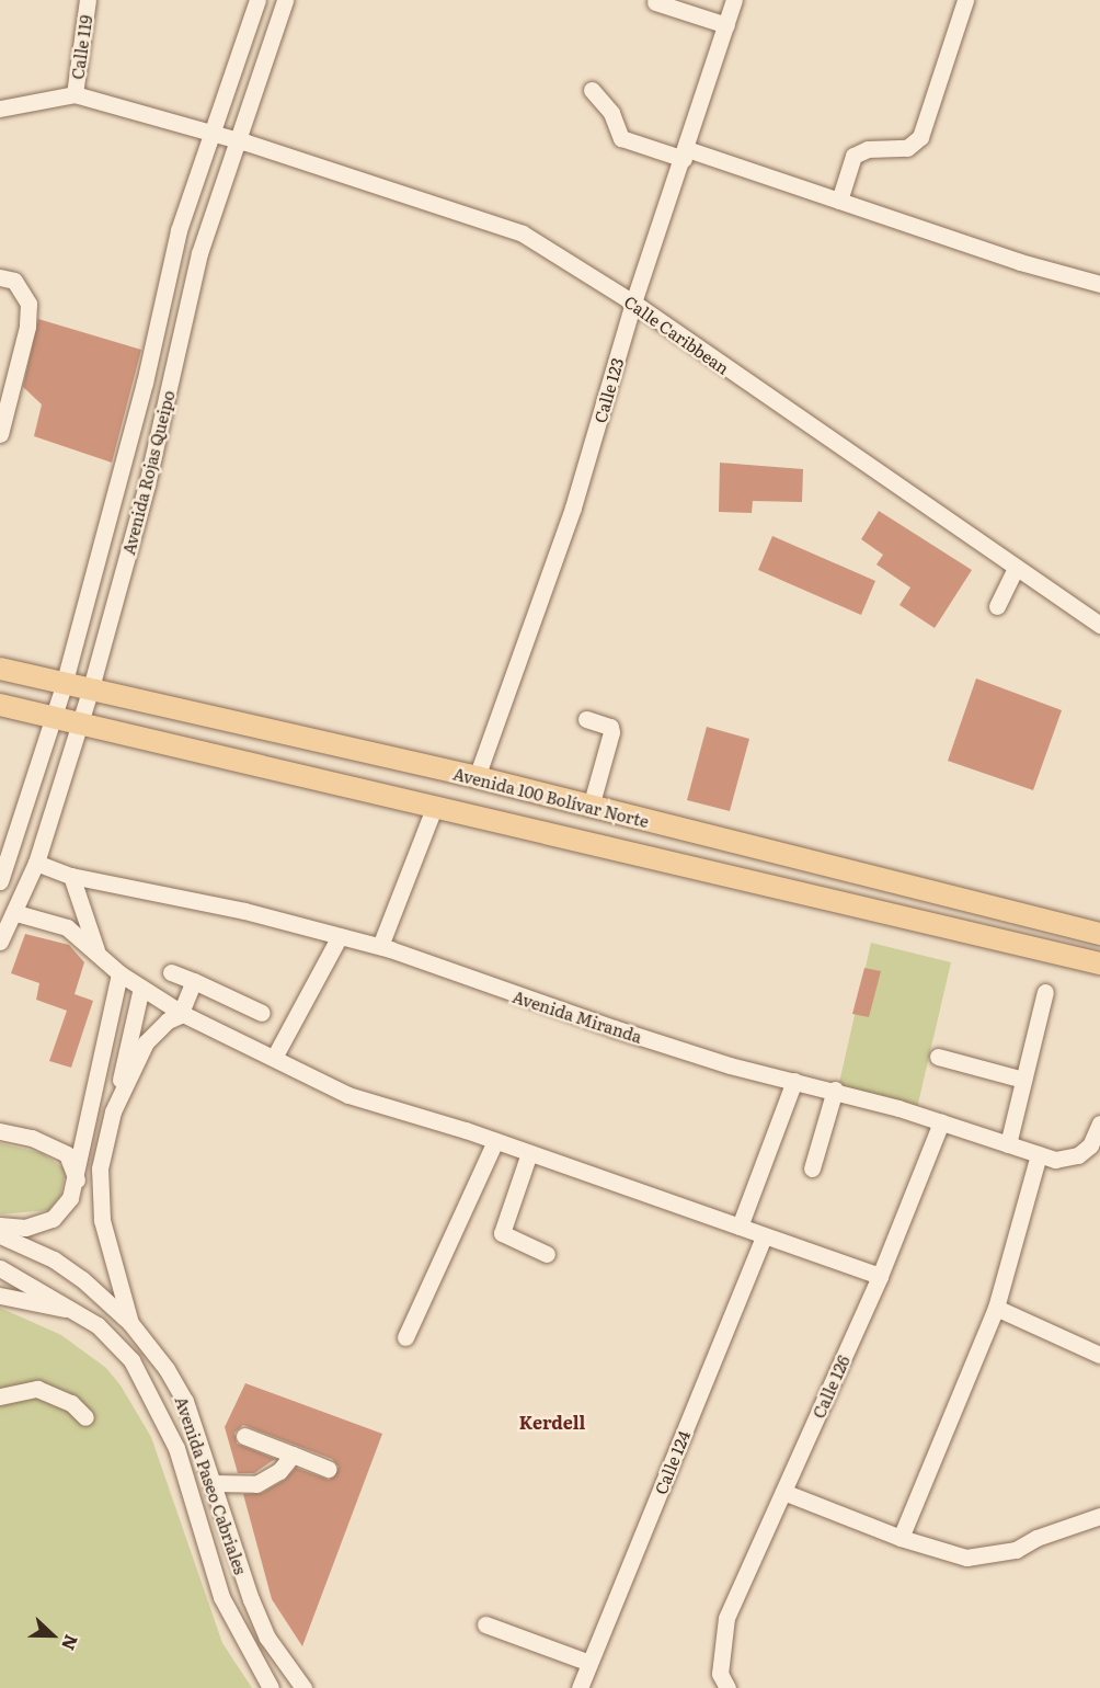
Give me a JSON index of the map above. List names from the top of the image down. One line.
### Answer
{"streets":{"main road":["Avenida 100 Bolívar Norte"],"street":["Calle 119","Calle Caribbean","Calle 123","Avenida Rojas Queipo","Avenida Miranda","Calle 126","Calle 124","Avenida Paseo Cabriales"]},"crossings":[["Calle 119","Calle Caribbean"],["Calle Caribbean","Calle 123"],["Calle Caribbean","Avenida Rojas Queipo"],["Calle 123","Avenida 100 Bolívar Norte"],["Avenida Rojas Queipo","Avenida 100 Bolívar Norte"],["Avenida Rojas Queipo","Avenida Miranda"],["Avenida Miranda","Calle 126"]],"districts":["Kerdell"],"north":"right"}
